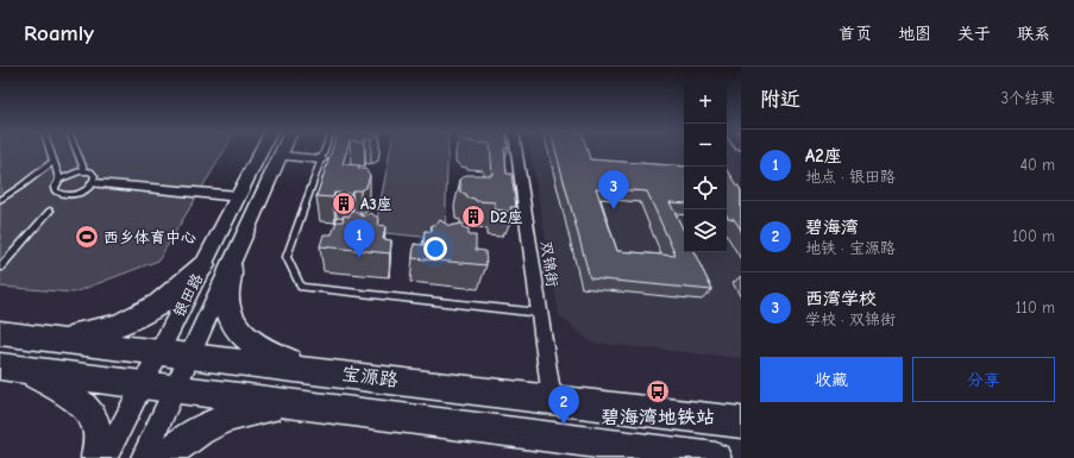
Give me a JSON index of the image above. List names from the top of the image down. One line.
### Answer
{"streets":{"main road":["宝源路"],"street":["双锦街","银田路"]},"crossings":[["双锦街","宝源路"],["银田路","宝源路"]],"places":{"building":["A3座","D2座"],"sports":["西乡体育中心"],"bus stop":["碧海湾地铁站"]},"page":{"header":"Roamly","nav":["首页","地图","关于","联系"],"heading":["附近","3个结果"],"map_buttons":["+","−"],"list":[{"mark":"1","name":"A2座","note":"地点 · 银田路","value":"40 m"},{"mark":"2","name":"碧海湾","note":"地铁 · 宝源路","value":"100 m"},{"mark":"3","name":"西湾学校","note":"学校 · 双锦街","value":"110 m"}],"pins":["3","1","2"],"buttons":["收藏","分享"]}}
